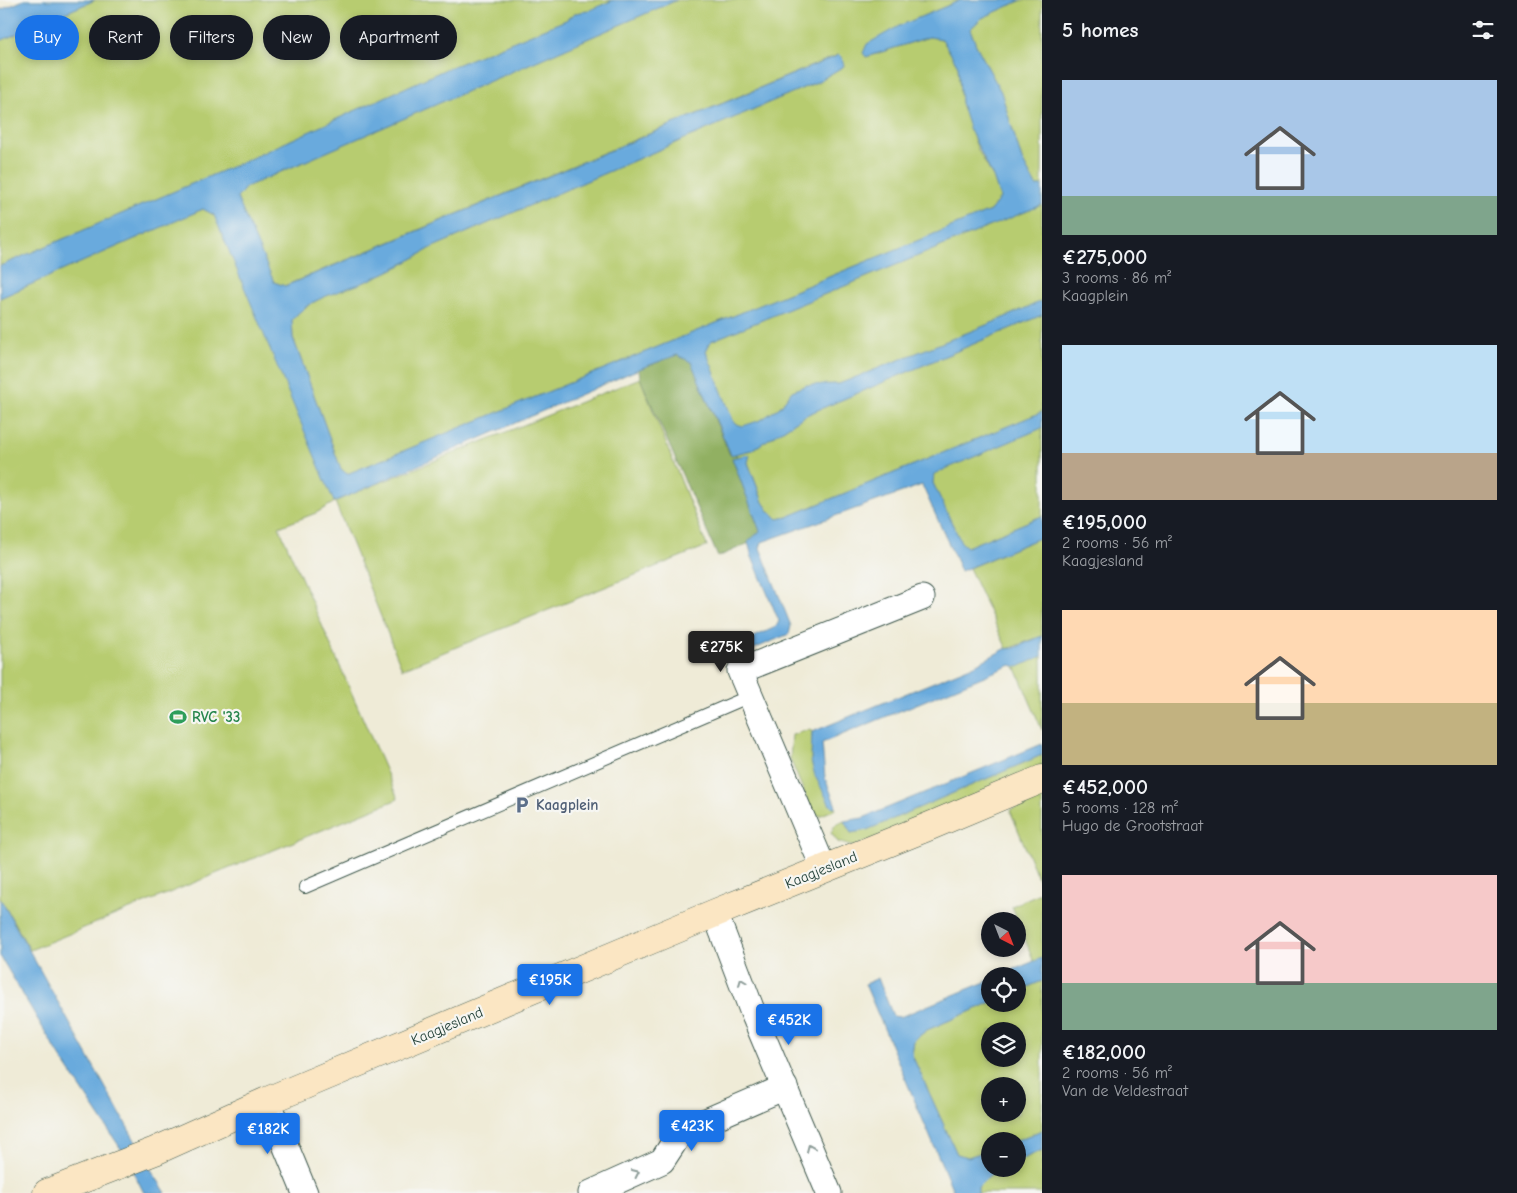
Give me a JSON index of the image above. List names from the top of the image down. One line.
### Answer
{"streets":{"street":["Kaagjesland"]},"places":{"sports":["RVC '33"],"parking":["Kaagplein"]},"north":"bottom right","page":{"heading":"5 homes","chip":["Buy","Rent","Filters","New","Apartment"],"list":[{"name":"€275,000","note":"3 rooms · 86 m² · Kaagplein"},{"name":"€195,000","note":"2 rooms · 56 m² · Kaagjesland"},{"name":"€452,000","note":"5 rooms · 128 m² · Hugo de Grootstraat"},{"name":"€182,000","note":"2 rooms · 56 m² · Van de Veldestraat"}],"price":["€275K","€195K","€452K","€423K","€182K"],"map_buttons":["+","−"]}}
